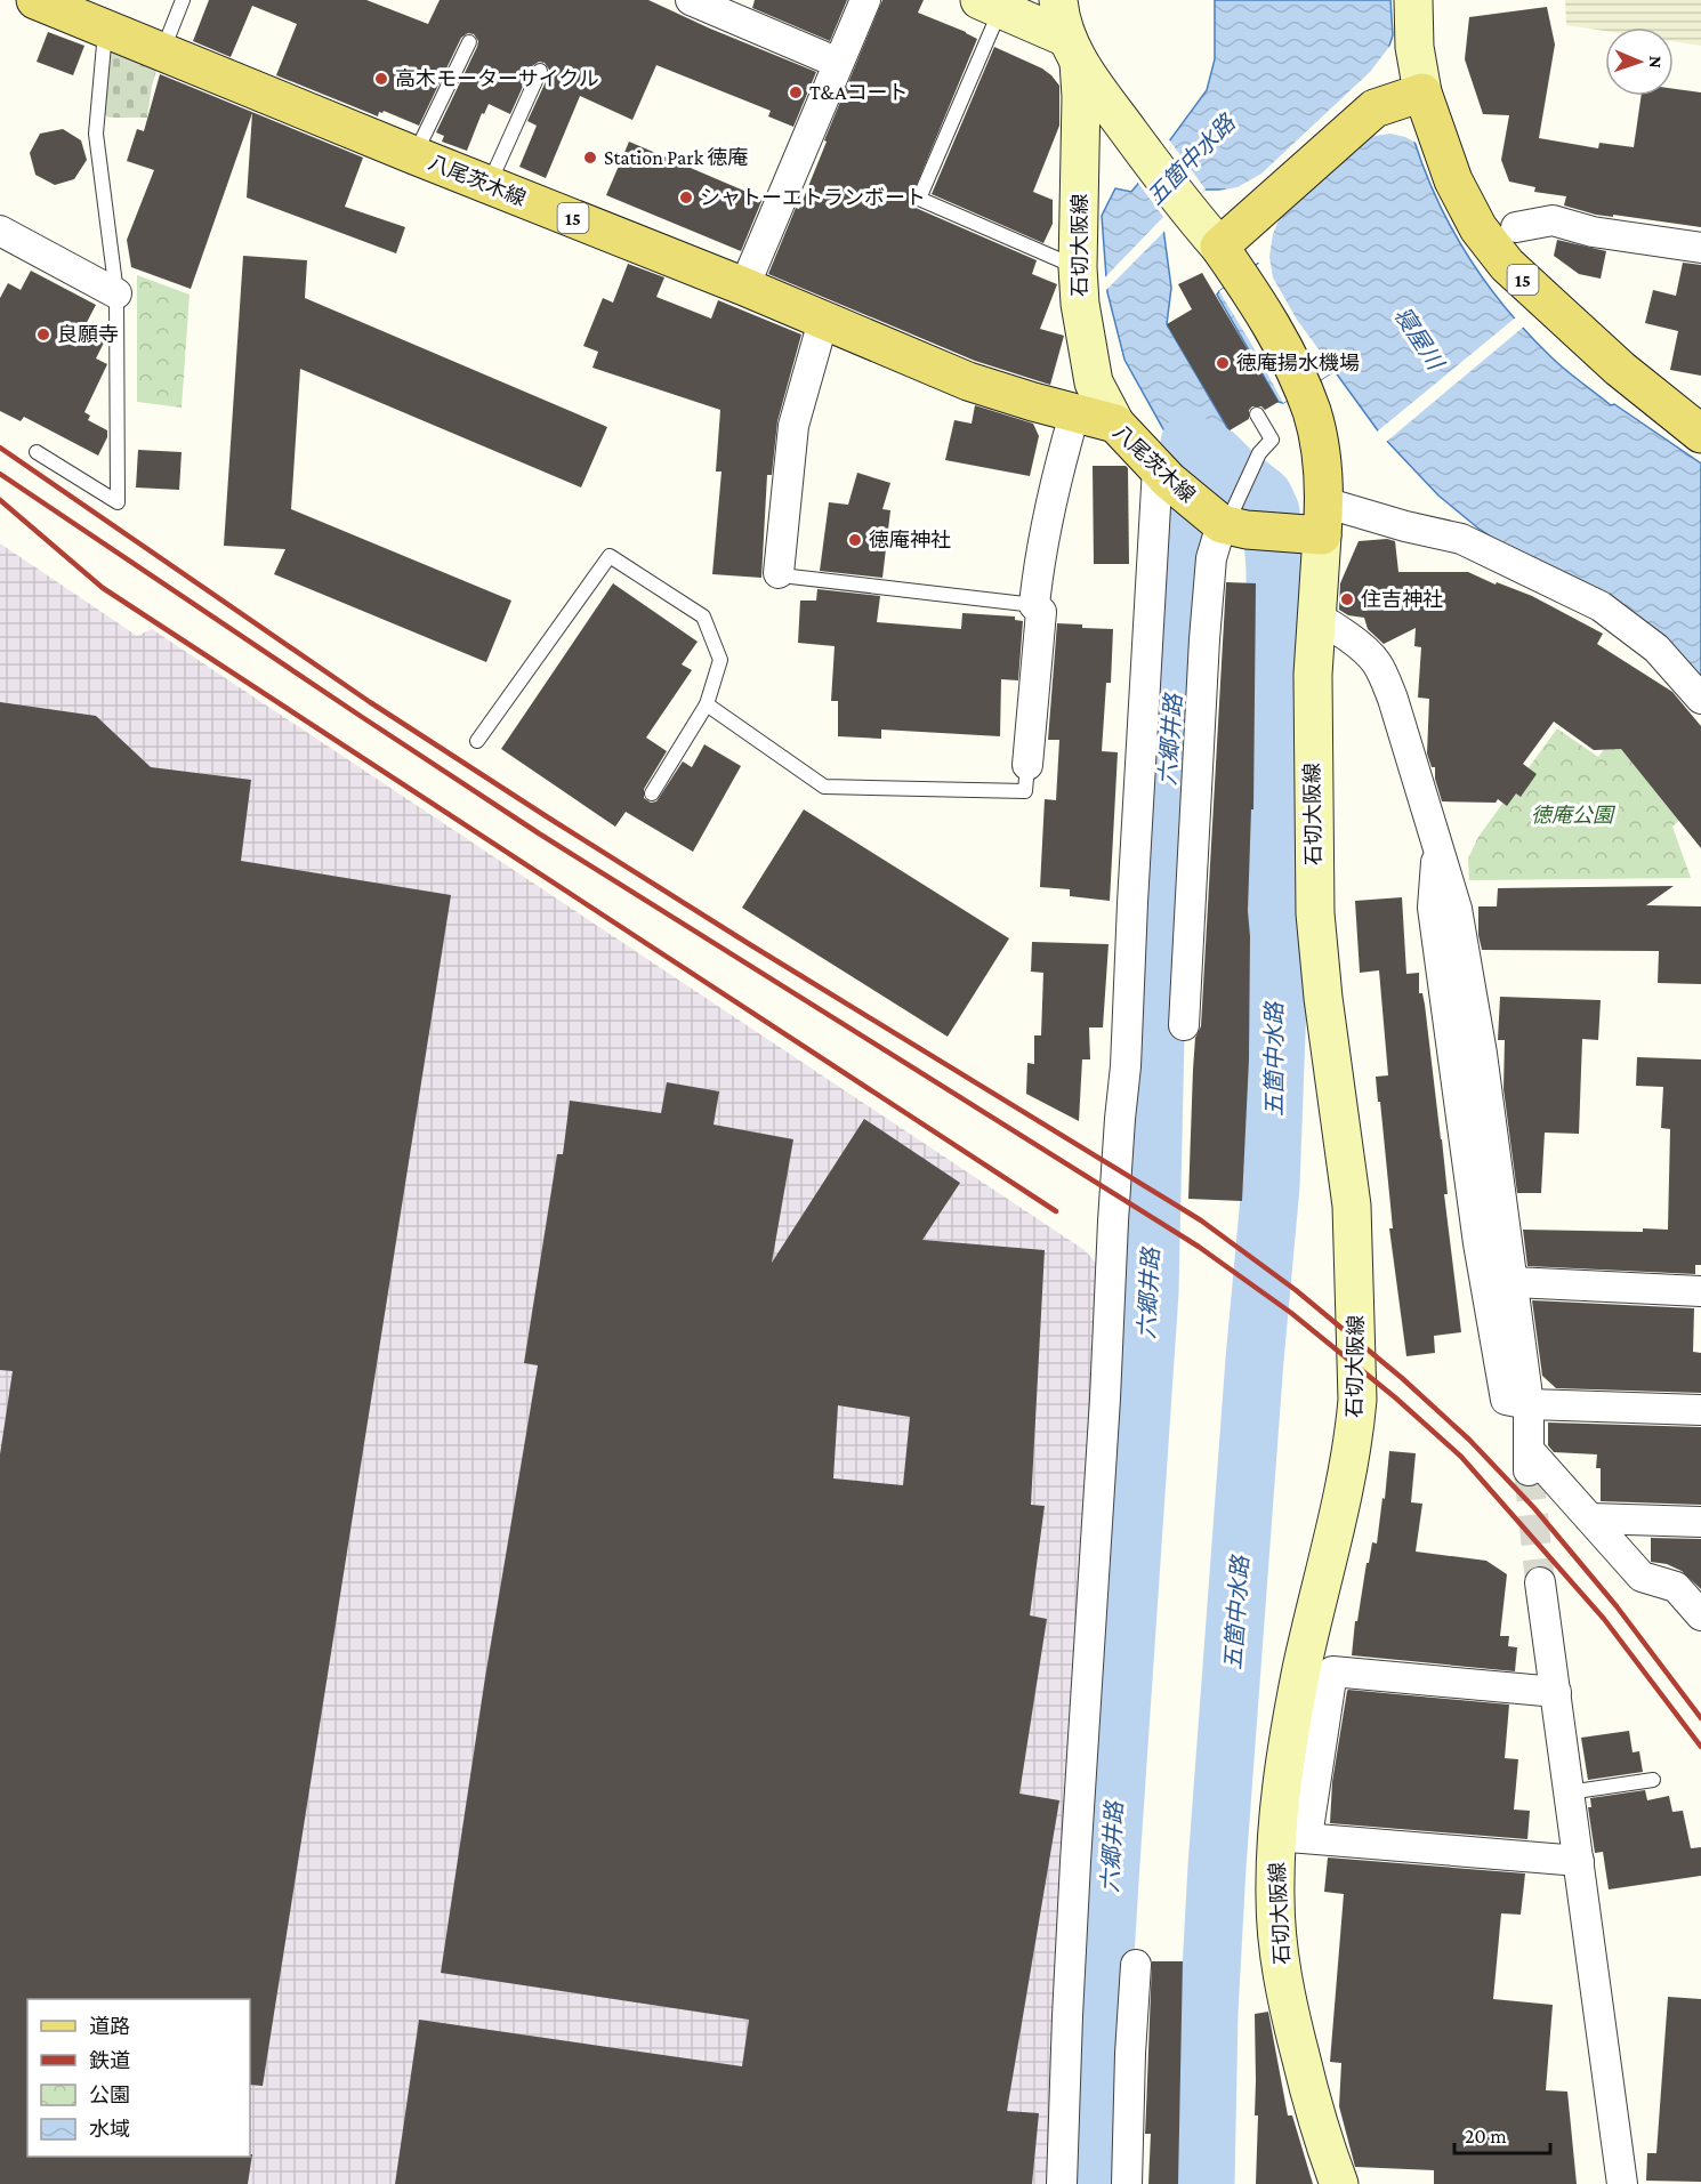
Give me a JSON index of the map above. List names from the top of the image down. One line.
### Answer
{"streets":{"main road":["八尾茨木線","15","石切大阪線"]},"crossings":[["八尾茨木線","石切大阪線"]],"water":["五箇中水路","寝屋川","六郷井路"],"parks":["徳庵公園"],"places":["高木モーターサイクル","T&Aコート","Station Park 徳庵","シャトーエトランボート","良願寺","徳庵揚水機場","徳庵神社","住吉神社"],"legend":["道路","鉄道","公園","水域"],"scale_bar":"20 m","north":"right"}
